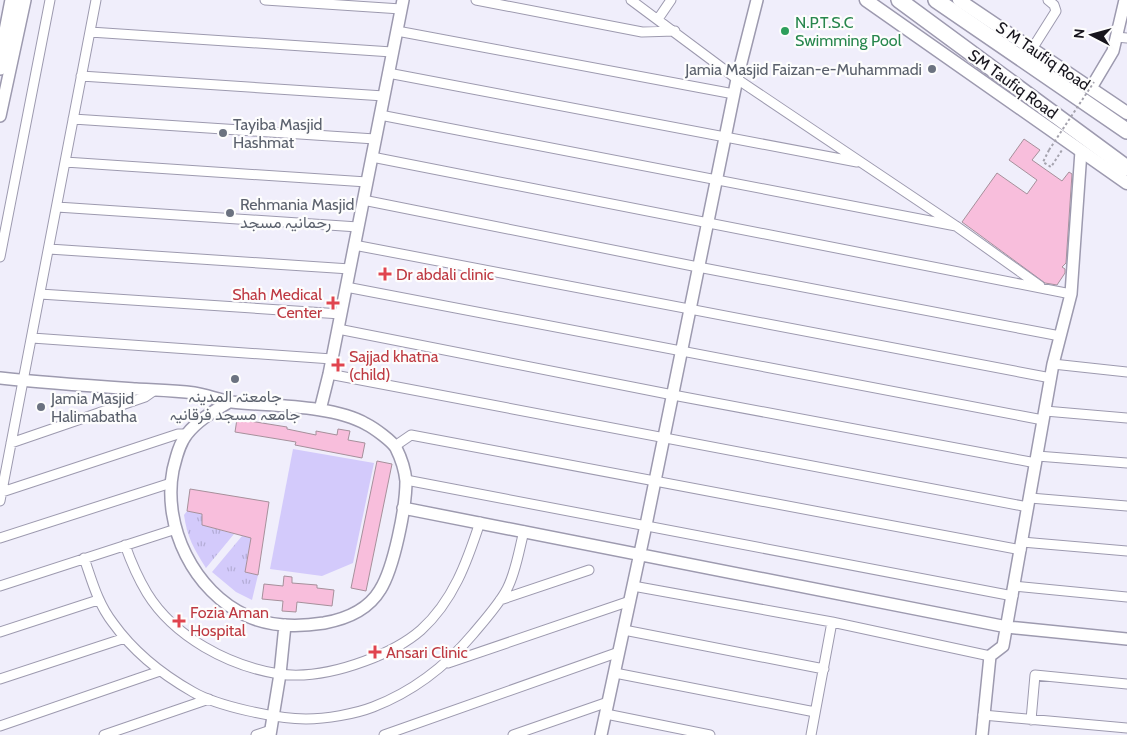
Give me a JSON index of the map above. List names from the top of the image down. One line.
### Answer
{"streets":{"highway":["SM Taufiq Road"],"main road":["S M Taufiq Road"]},"places":{"other":["N.P.T.S.C Swimming Pool","Jamia Masjid Faizan-e-Muhammadi","Tayiba Masjid Hashmat","Rehmania Masjid رحمانیہ مسجد","جامعتہ المدینہ جامعہ مسجد فرقانیہ","Jamia Masjid Halimabatha"],"health":["Dr abdali clinic","Shah Medical Center","Sajjad khatna (child)","Fozia Aman Hospital","Ansari Clinic"]},"north":"left"}
